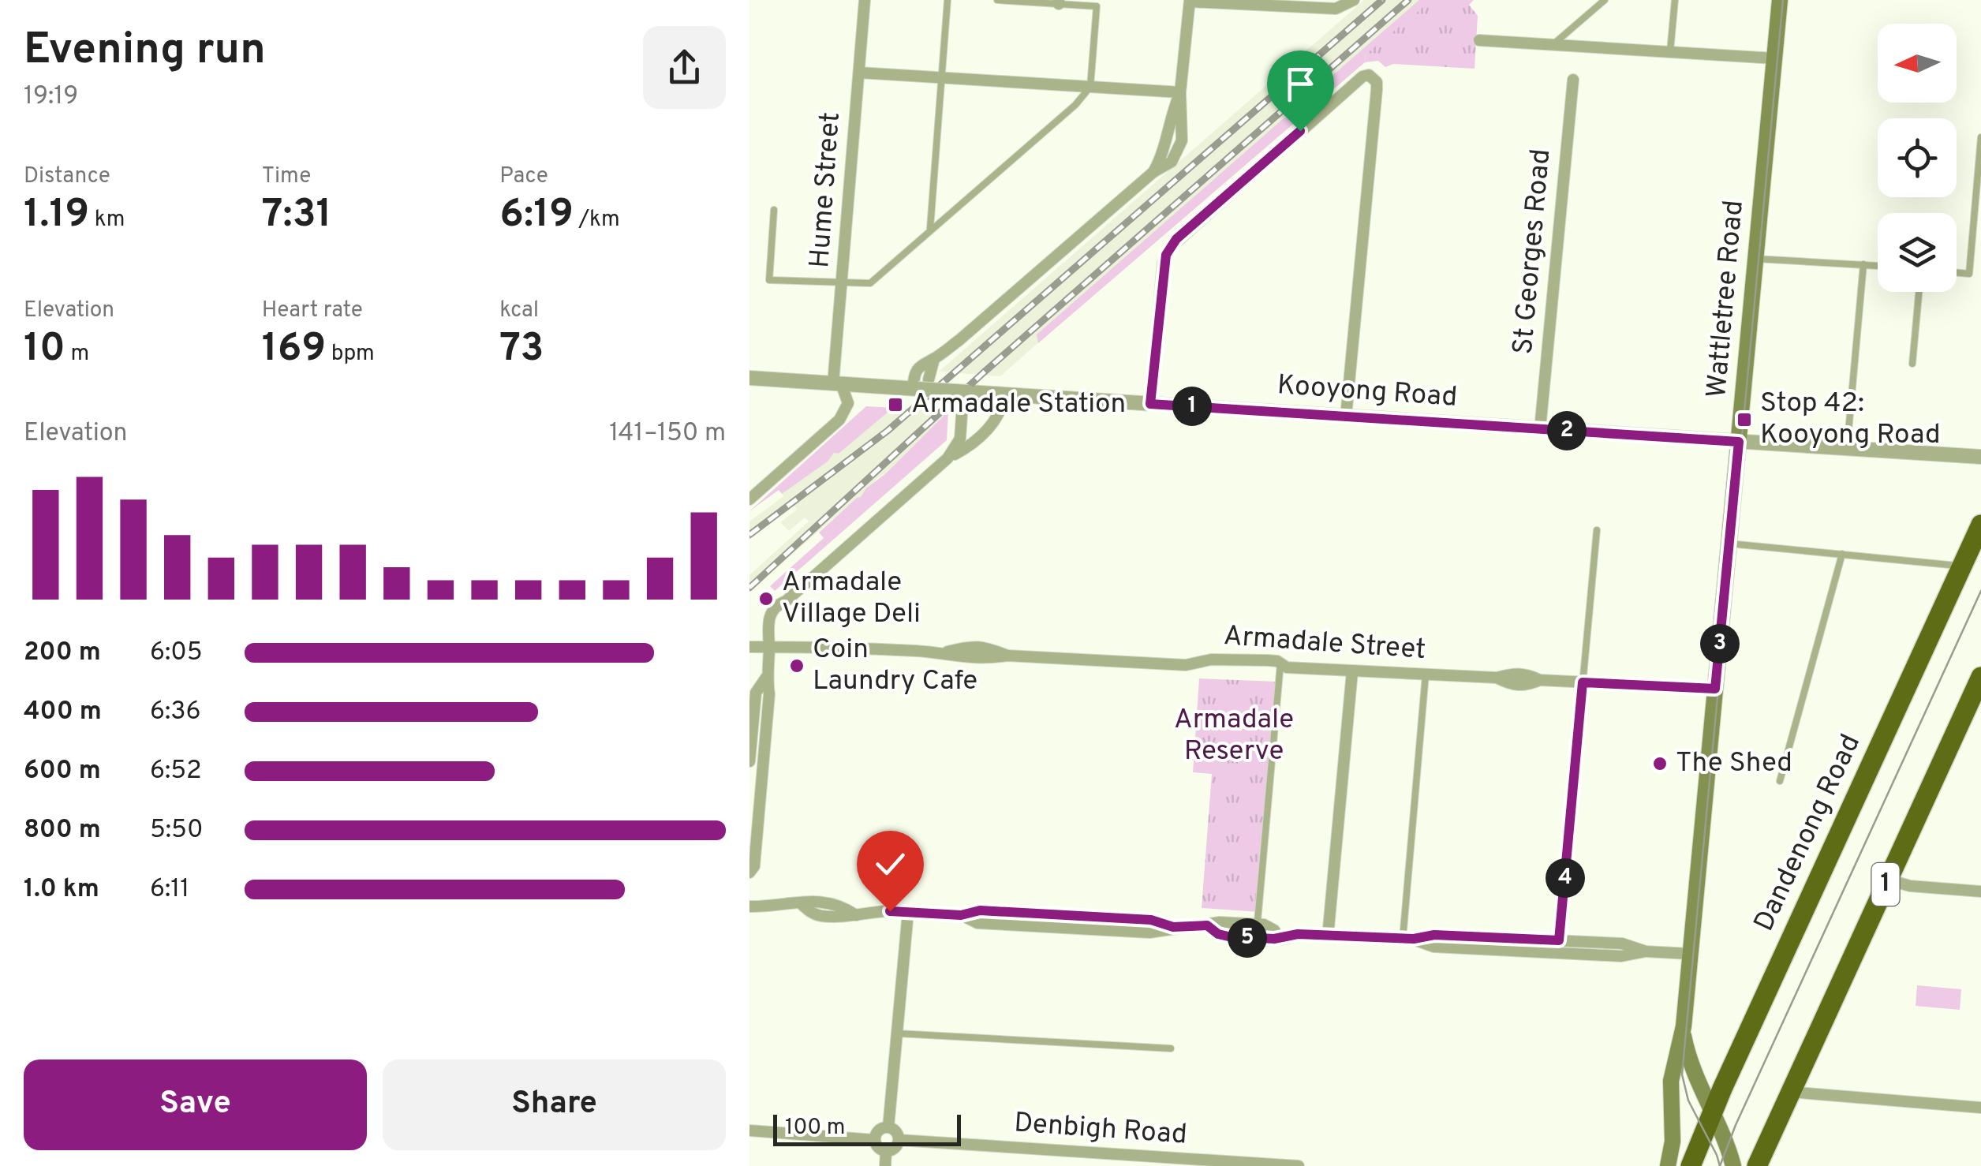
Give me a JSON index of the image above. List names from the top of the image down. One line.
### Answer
{"streets":{"highway":["Dandenong Road","1"],"main road":["Wattletree Road"],"street":["Hume Street","St Georges Road","Kooyong Road","Armadale Street","Denbigh Road"]},"crossings":[["Hume Street","Kooyong Road"],["St Georges Road","Kooyong Road"],["Wattletree Road","Kooyong Road"],["Wattletree Road","Armadale Street"],["Wattletree Road","Dandenong Road"]],"parks":["Armadale Reserve"],"places":{"transit":["Armadale Station","Stop 42: Kooyong Road"],"other":["Armadale Village Deli","Coin Laundry Cafe","The Shed"]},"scale_bar":"100 m","north":"left","page":{"heading":["Evening run","19:19"],"stats":[["Distance","1.19 km"],["Time","7:31"],["Pace","6:19 /km"],["Elevation","10 m"],["Heart rate","169 bpm"],["kcal","73"]],"pins":["1","2","3","4","5"],"chart":["Elevation","141–150 m"],"list":[{"name":"200 m","note":"6:05"},{"name":"400 m","note":"6:36"},{"name":"600 m","note":"6:52"},{"name":"800 m","note":"5:50"},{"name":"1.0 km","note":"6:11"}],"buttons":["Save","Share"],"scale":"100 m"}}
